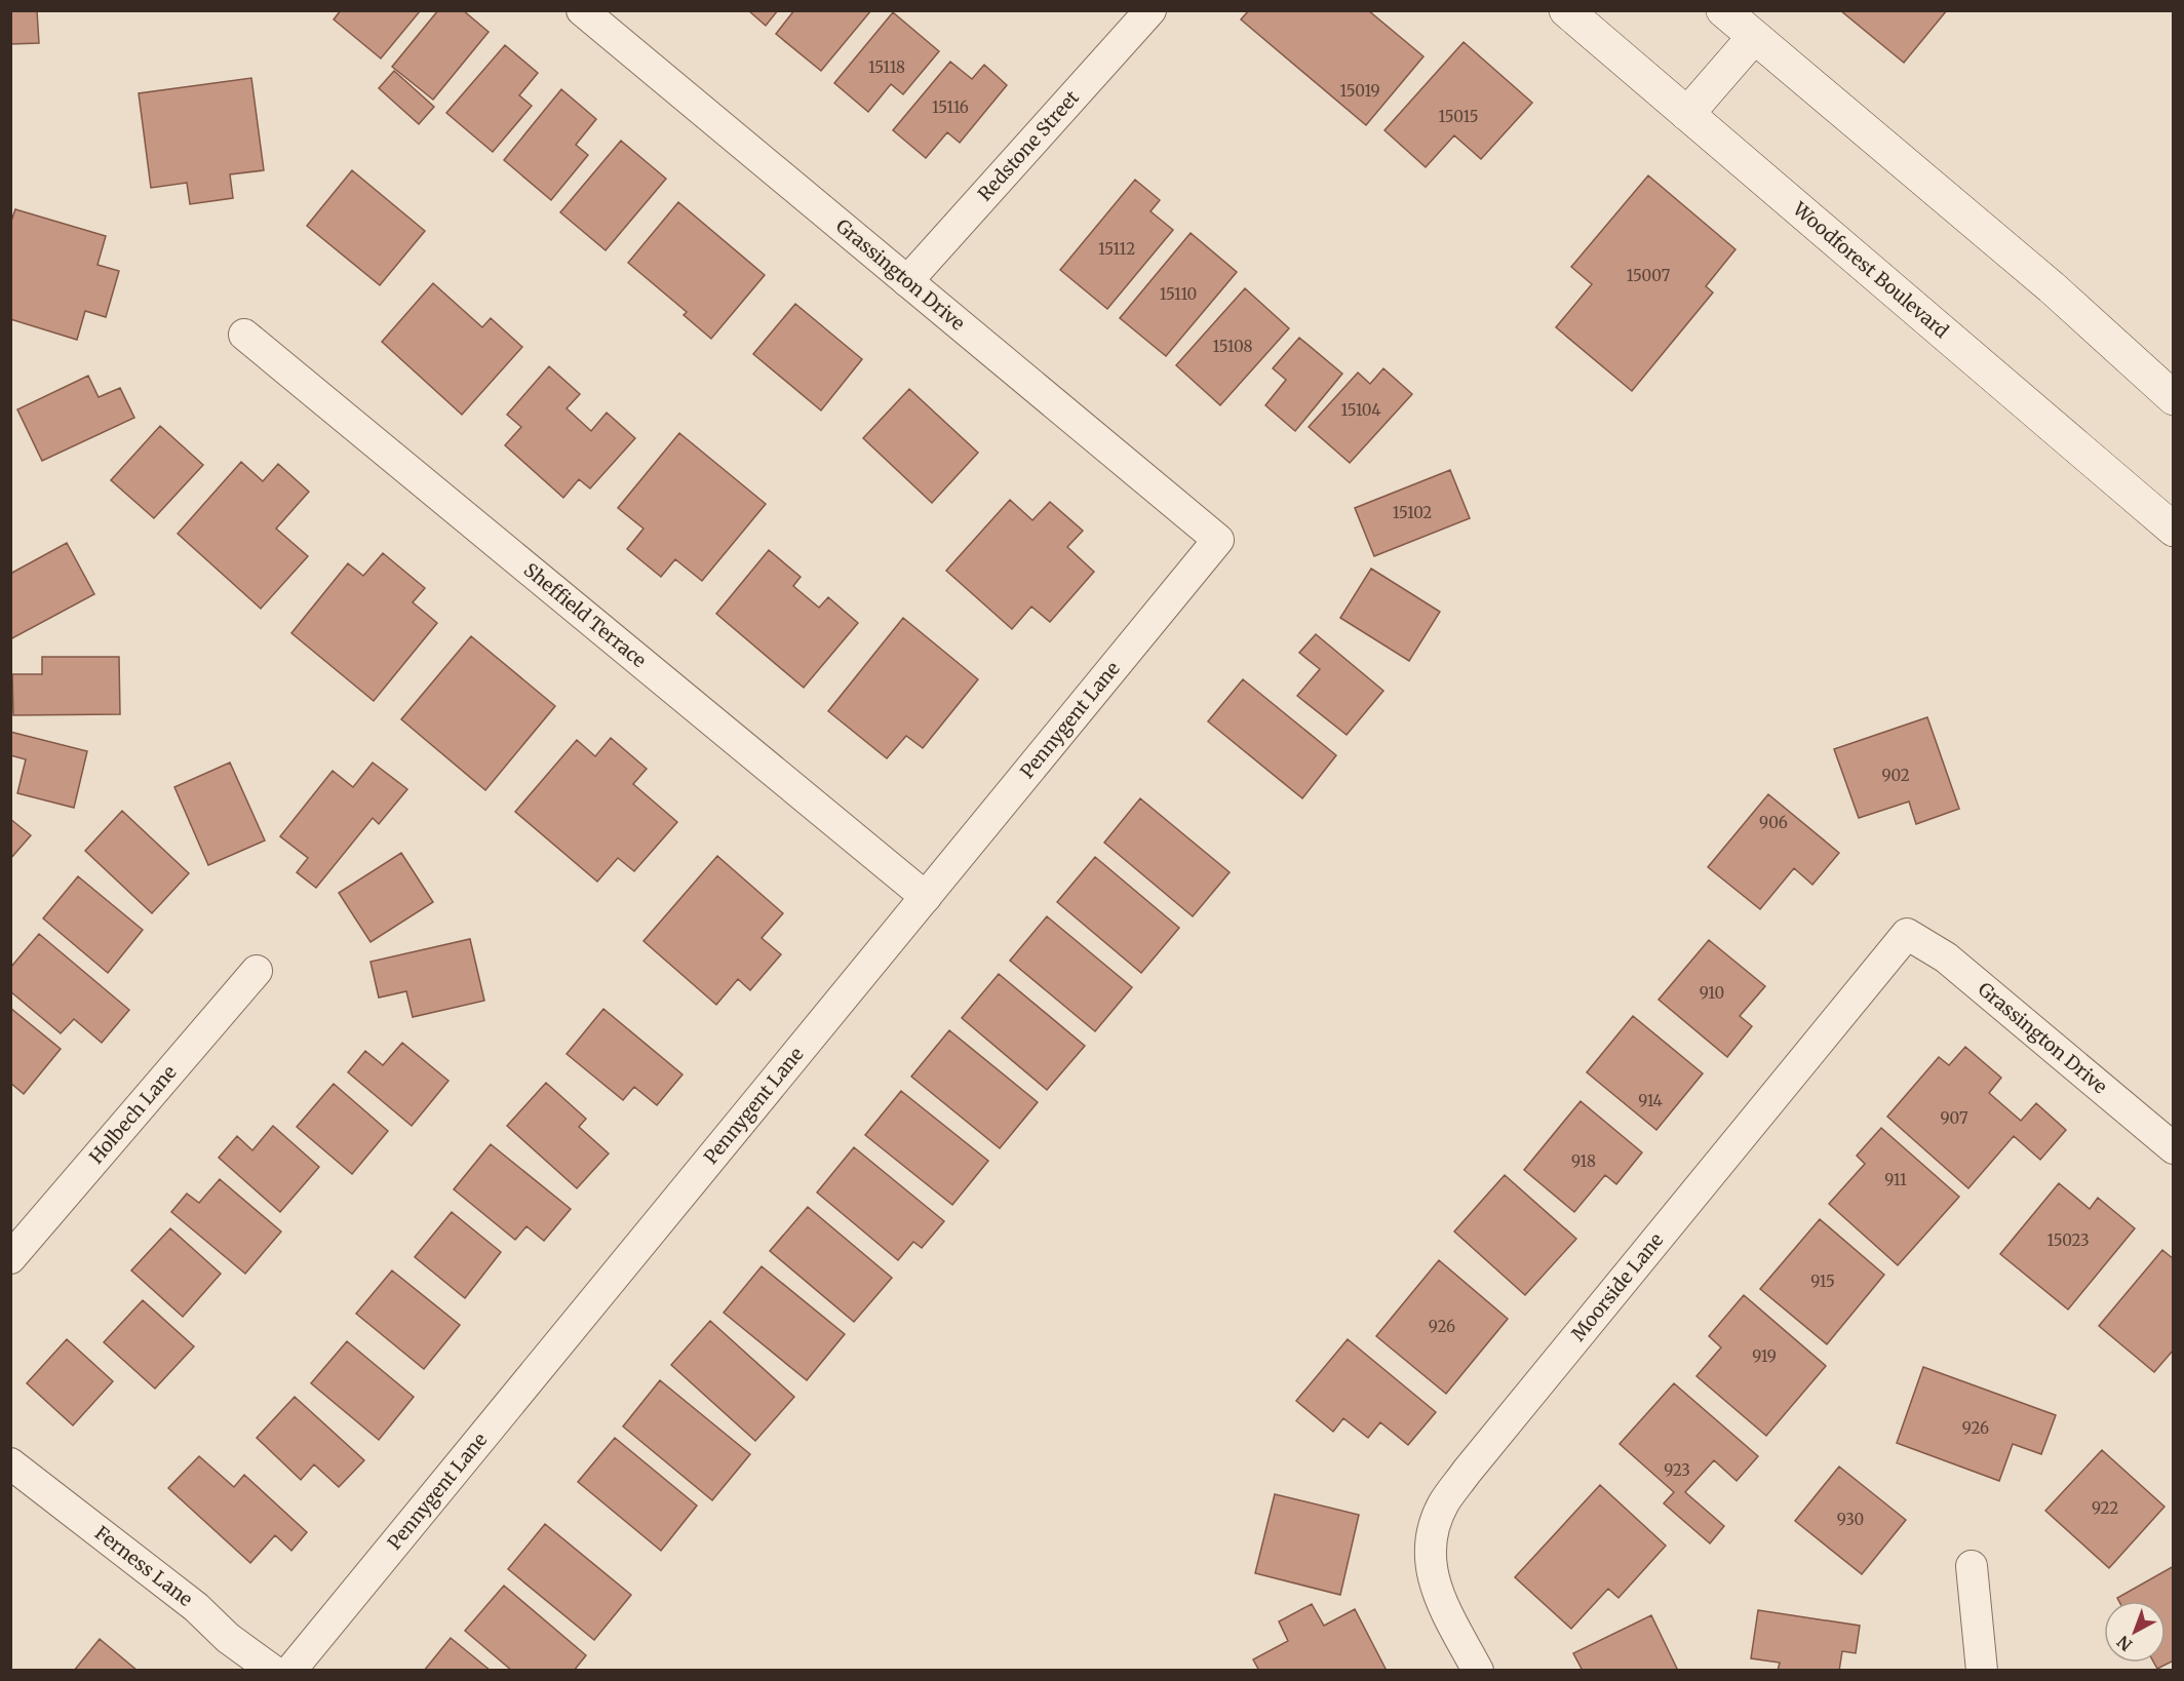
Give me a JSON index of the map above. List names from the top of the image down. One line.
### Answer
{"streets":{"main road":["Woodforest Boulevard"],"street":["Redstone Street","Grassington Drive","Sheffield Terrace","Pennygent Lane","Holbech Lane","Moorside Lane","Ferness Lane"]},"crossings":[["Redstone Street","Grassington Drive"],["Grassington Drive","Pennygent Lane"],["Grassington Drive","Moorside Lane"],["Sheffield Terrace","Pennygent Lane"]],"house_numbers":["15118","15019","15116","15015","15112","15007","15110","15108","15104","15102","902","906","910","914","907","918","911","15023","915","926","919","926","923","922","930"],"north":"bottom left"}
